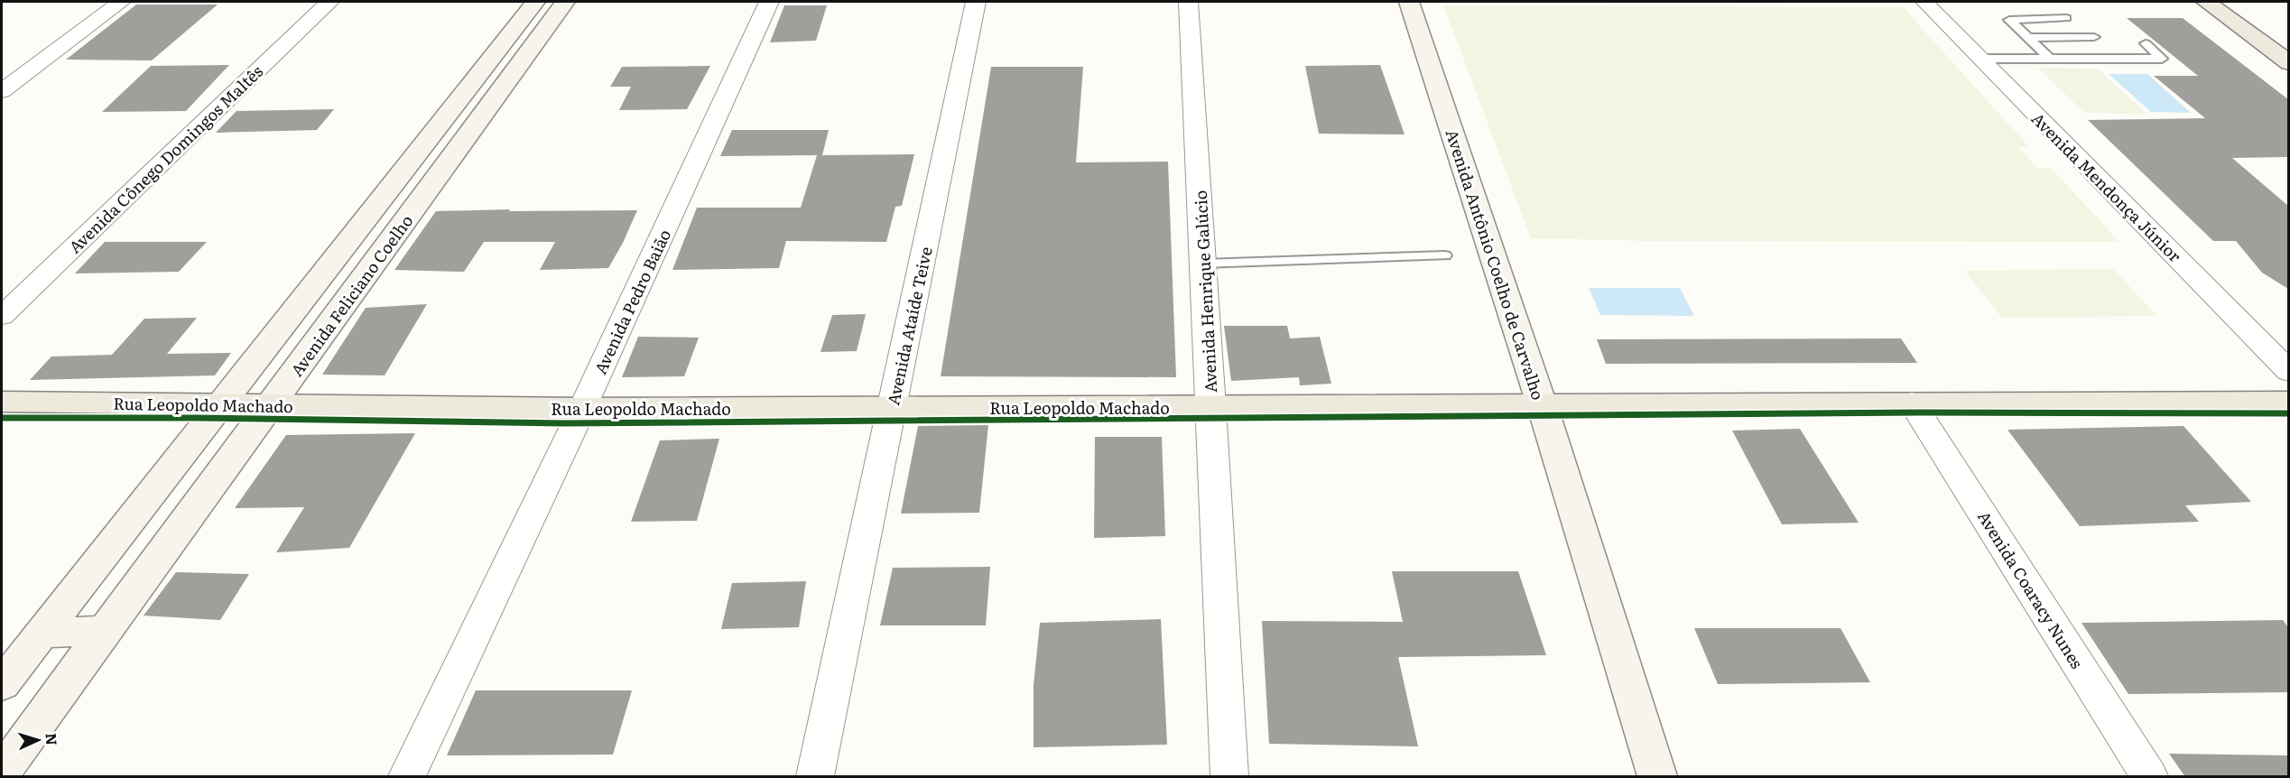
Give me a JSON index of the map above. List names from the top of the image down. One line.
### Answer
{"streets":{"main road":["Rua Leopoldo Machado"],"street":["Avenida Cônego Domingos Maltês","Avenida Mendonça Júnior","Avenida Antônio Coelho de Carvalho","Avenida Henrique Galúcio","Avenida Feliciano Coelho","Avenida Pedro Baião","Avenida Ataíde Teive","Avenida Coaracy Nunes"]},"crossings":[["Avenida Antônio Coelho de Carvalho","Rua Leopoldo Machado"],["Avenida Henrique Galúcio","Rua Leopoldo Machado"],["Avenida Feliciano Coelho","Rua Leopoldo Machado"],["Avenida Pedro Baião","Rua Leopoldo Machado"],["Avenida Ataíde Teive","Rua Leopoldo Machado"],["Rua Leopoldo Machado","Avenida Coaracy Nunes"]],"north":"right"}
